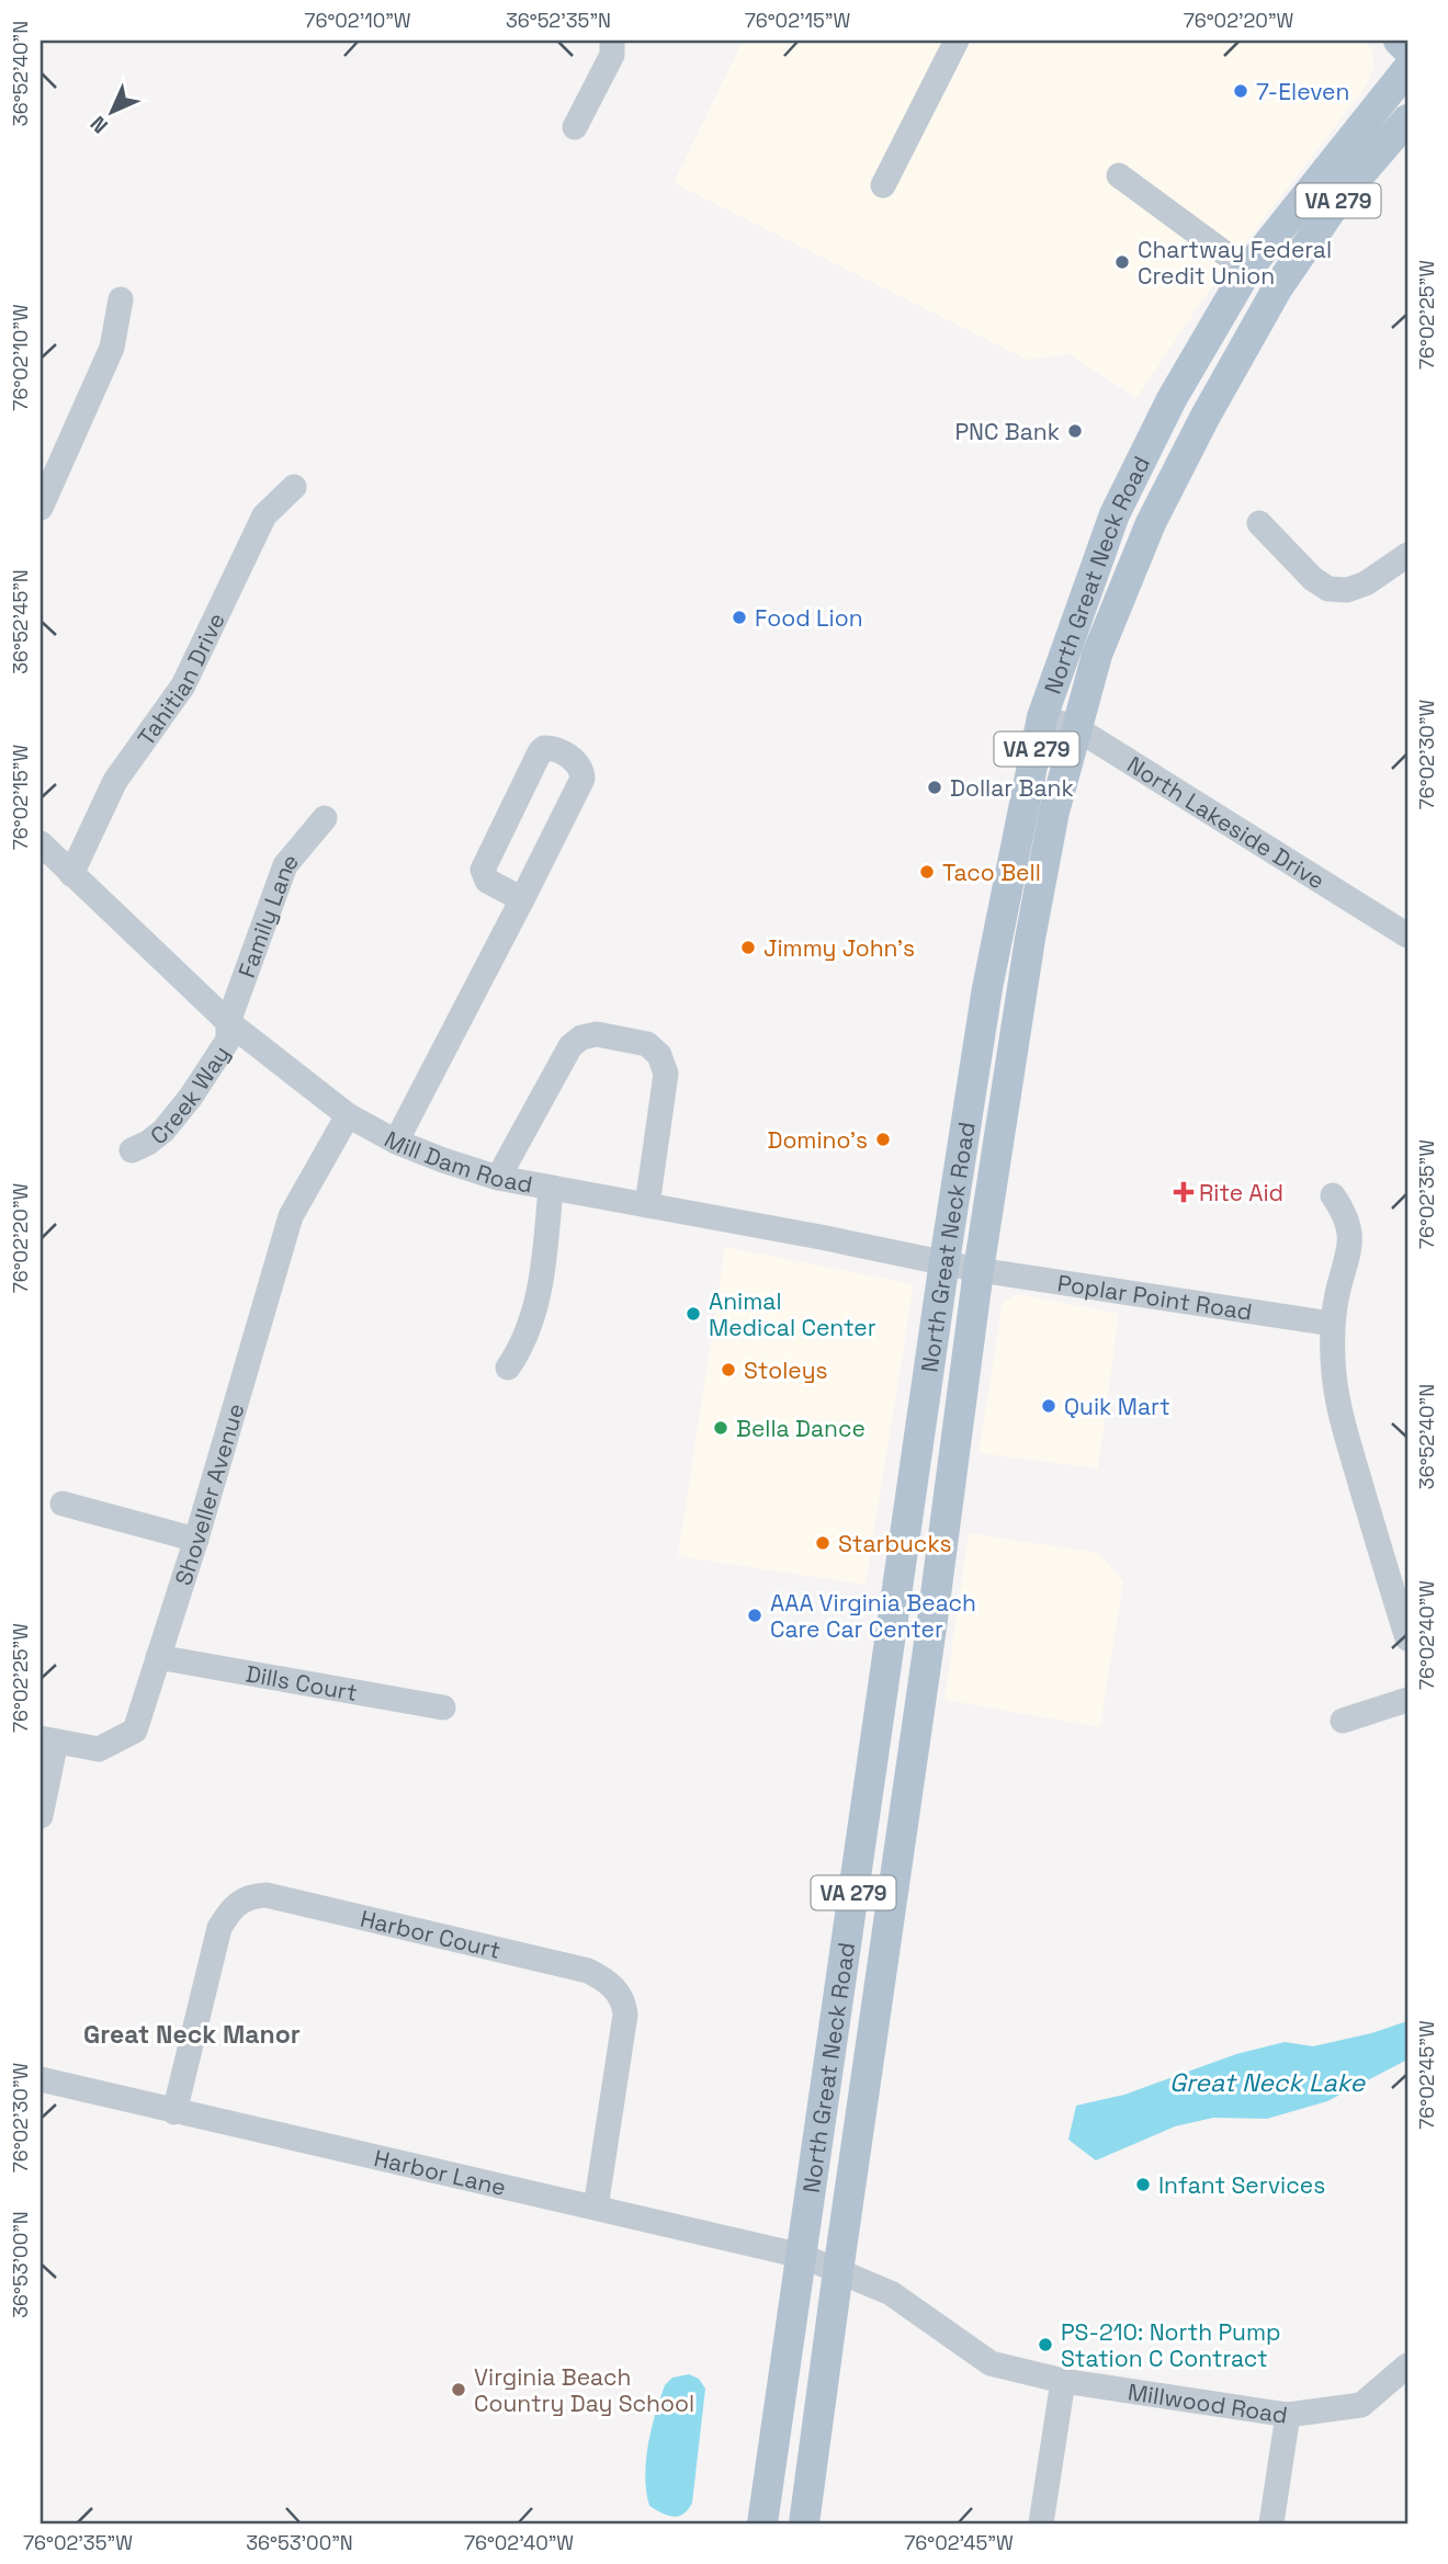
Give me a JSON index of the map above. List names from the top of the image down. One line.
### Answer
{"streets":{"main road":["VA 279","North Great Neck Road"],"street":["Tahitian Drive","North Lakeside Drive","Family Lane","Creek Way","Mill Dam Road","Poplar Point Road","Shoveller Avenue","Dills Court","Harbor Court","Harbor Lane","Millwood Road"]},"crossings":[["North Great Neck Road","North Lakeside Drive"],["North Great Neck Road","Mill Dam Road"],["North Great Neck Road","Poplar Point Road"],["North Great Neck Road","Harbor Lane"],["North Great Neck Road","Millwood Road"],["Tahitian Drive","Mill Dam Road"],["Family Lane","Creek Way"],["Family Lane","Mill Dam Road"],["Creek Way","Mill Dam Road"],["Mill Dam Road","Poplar Point Road"],["Mill Dam Road","Shoveller Avenue"],["Shoveller Avenue","Dills Court"],["Harbor Court","Harbor Lane"],["Harbor Lane","Millwood Road"]],"districts":["Great Neck Manor"],"water":["Great Neck Lake"],"places":{"other":["7-Eleven","Chartway Federal Credit Union","PNC Bank","Food Lion","Dollar Bank","Taco Bell","Jimmy John's","Domino's","Animal Medical Center","Stoleys","Quik Mart","Bella Dance","Starbucks","AAA Virginia Beach Care Car Center","Infant Services","PS-210: North Pump Station C Contract","Virginia Beach Country Day School"],"health":["Rite Aid"]},"north":"bottom left","coordinates":["76°02'10\"W","36°52'35\"N","76°02'15\"W","76°02'20\"W","36°52'40\"N","76°02'25\"W","36°52'45\"N","76°02'30\"W","76°02'35\"W","76°02'40\"W","76°02'45\"W","36°53'00\"N"]}
